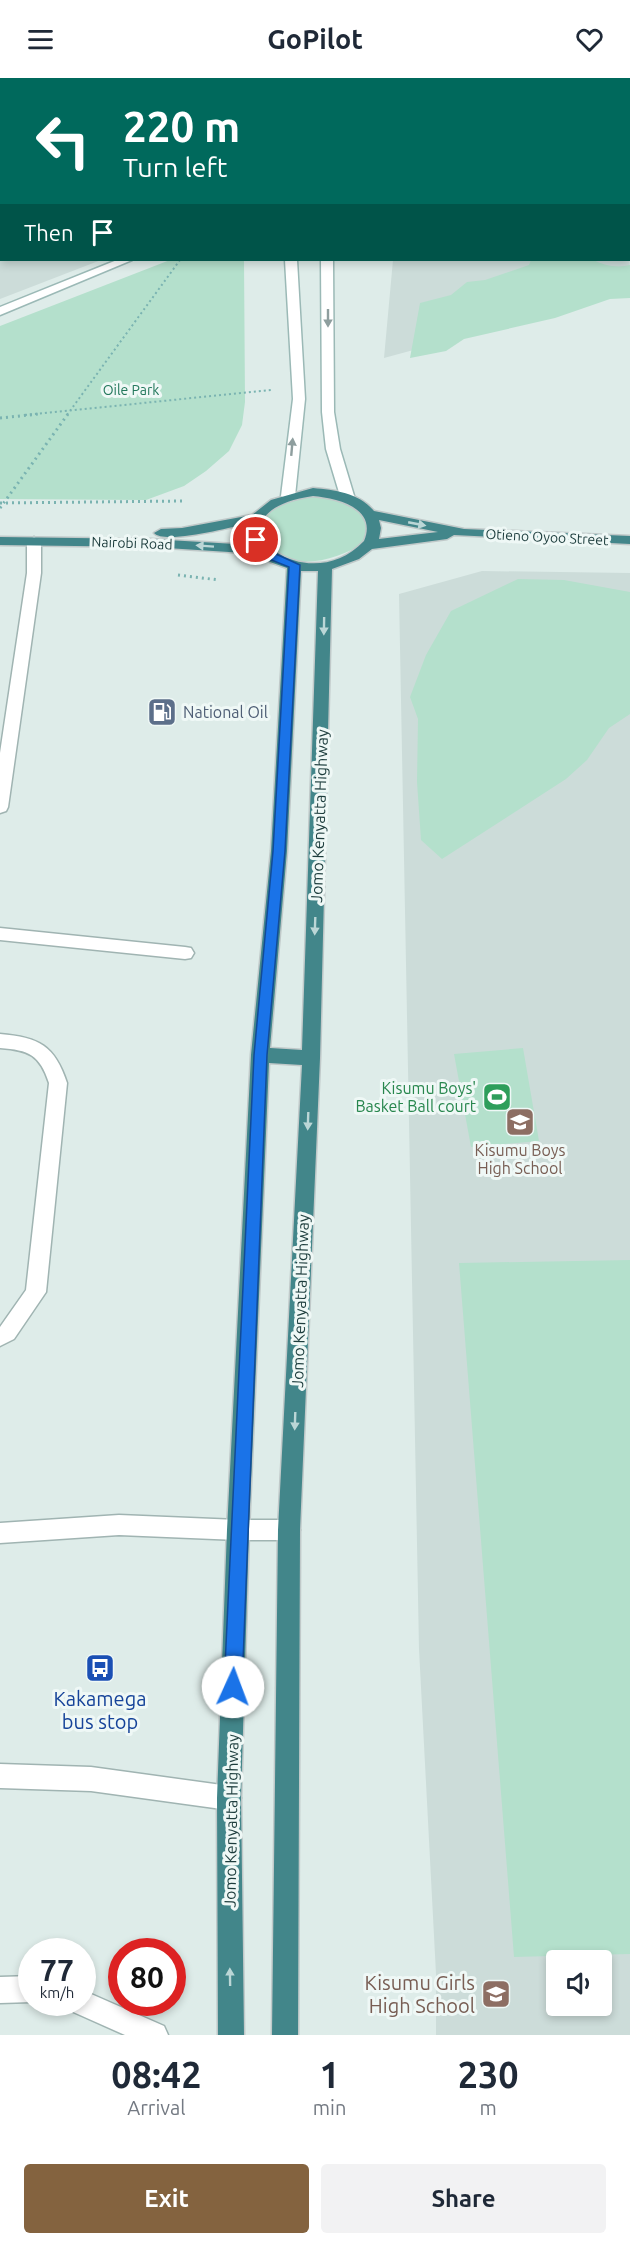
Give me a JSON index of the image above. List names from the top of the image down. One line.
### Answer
{"streets":{"highway":["Otieno Oyoo Street","Nairobi Road","Jomo Kenyatta Highway"]},"crossings":[["Nairobi Road","Jomo Kenyatta Highway"]],"parks":["Oile Park"],"places":{"fuel station":["National Oil"],"sports":["Kisumu Boys' Basket Ball court"],"school or university":["Kisumu Boys High School","Kisumu Girls High School"],"bus stop":["Kakamega bus stop"]},"page":{"header":"GoPilot","turn":["220 m","Turn left"],"then":"Then","speed":"77 km/h","limit":"80","eta":["08:42","Arrival","1","min","230","m"],"buttons":["Exit","Share"]}}
